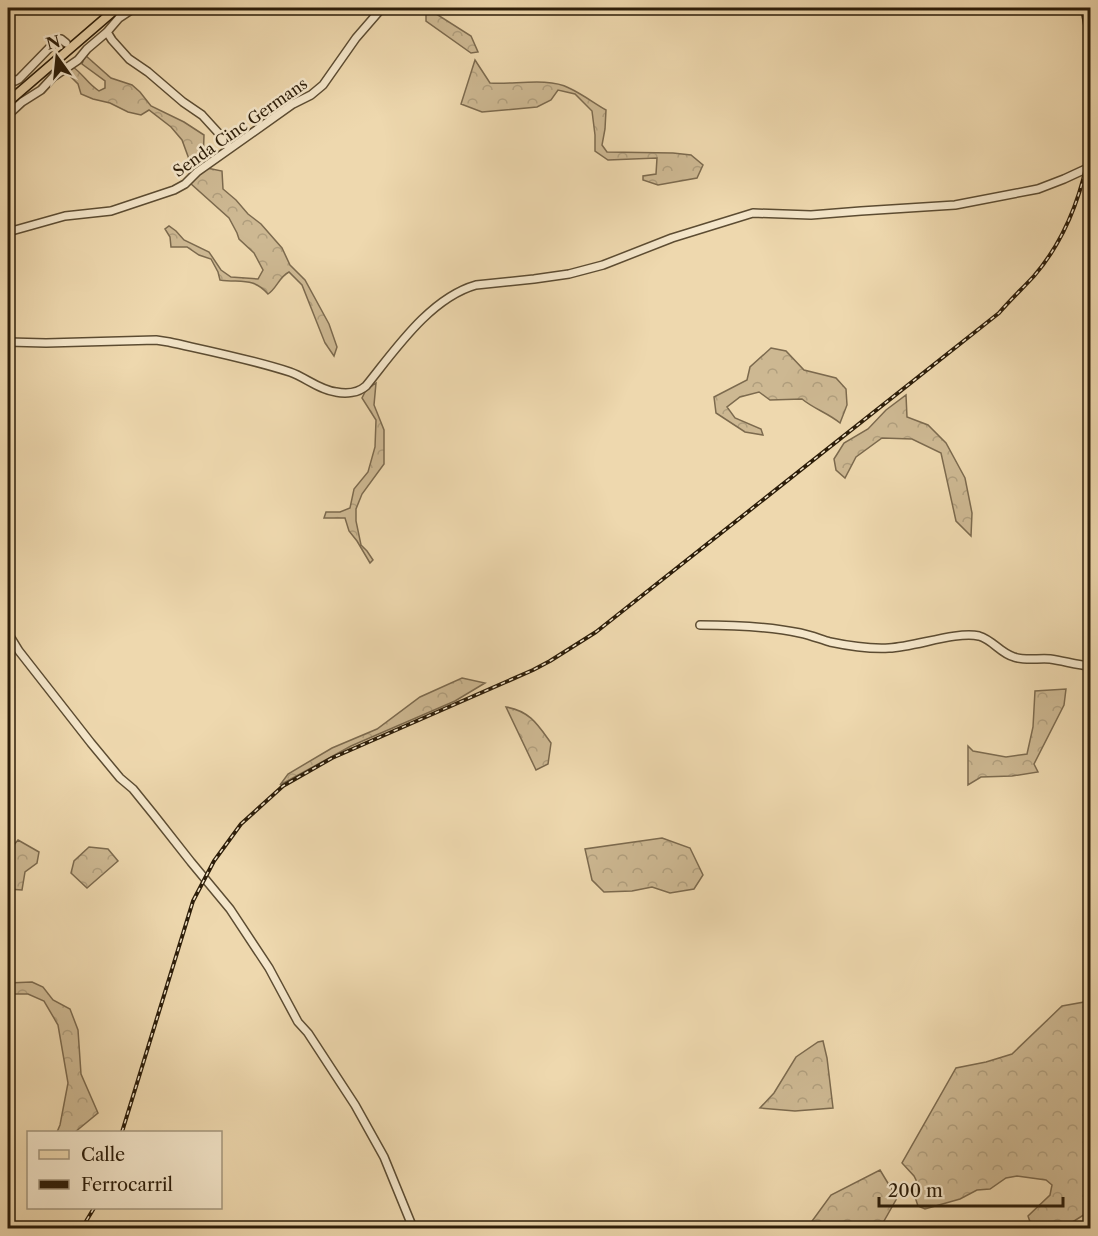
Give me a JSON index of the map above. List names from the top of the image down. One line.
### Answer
{"streets":{"street":["Senda Cinc Germans"]},"legend":["Calle","Ferrocarril"],"scale_bar":"200 m","north":"top"}
